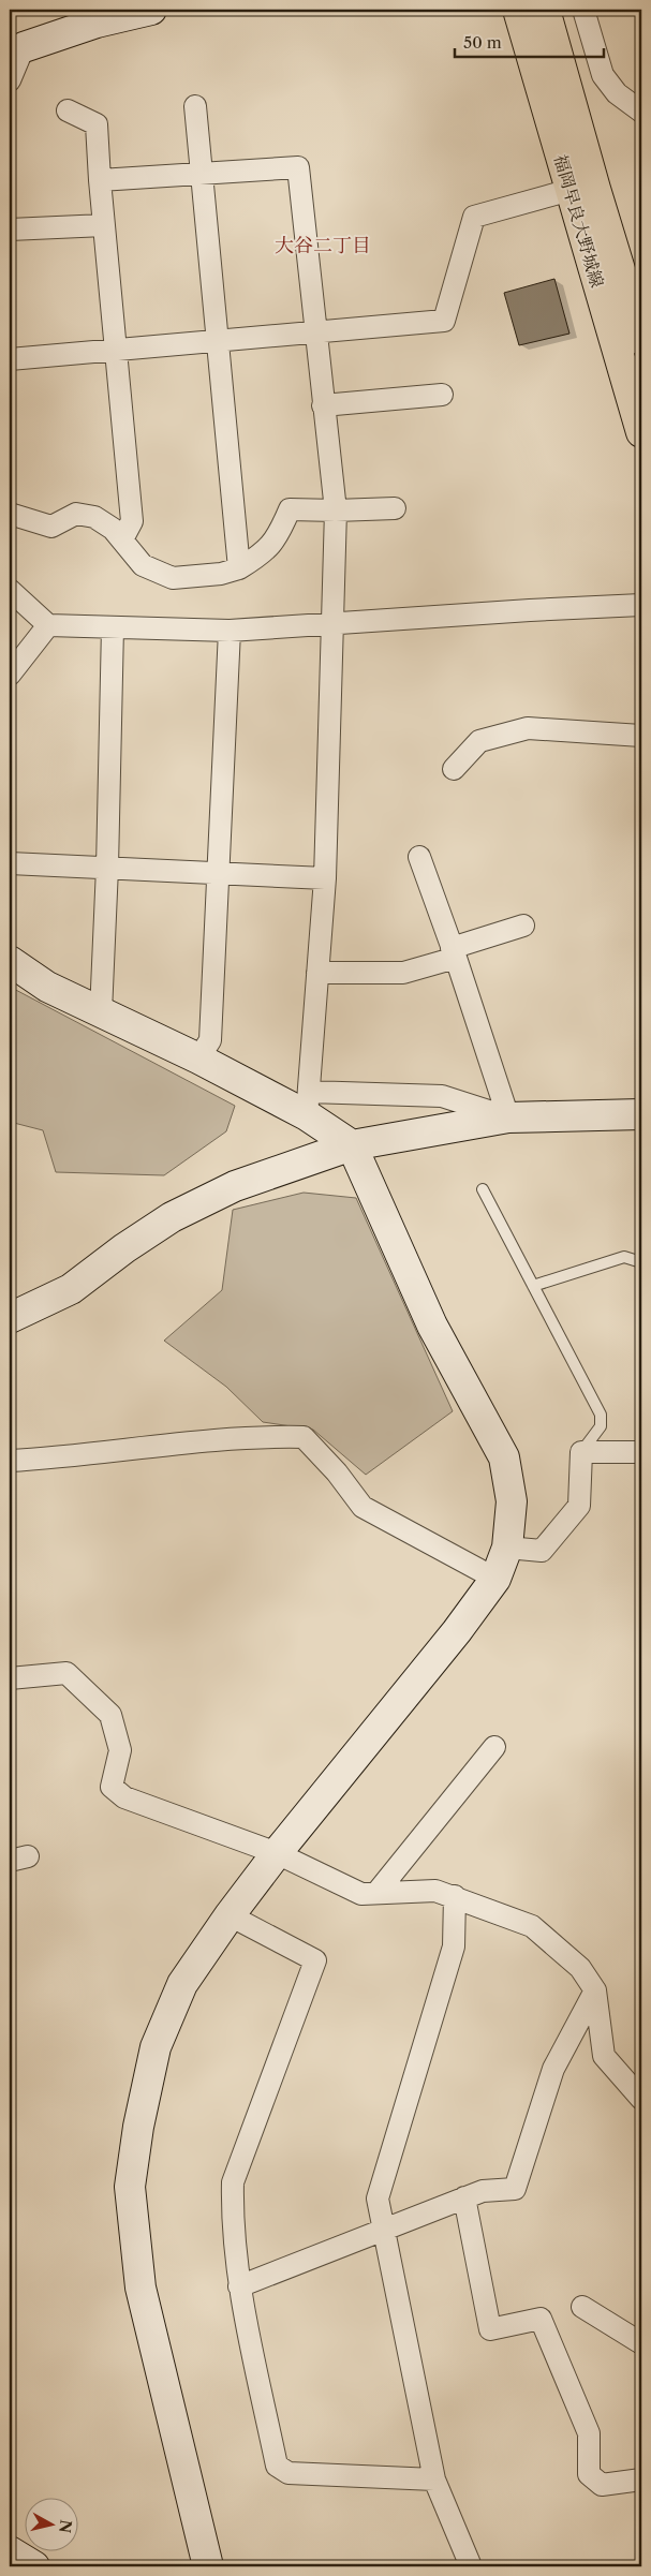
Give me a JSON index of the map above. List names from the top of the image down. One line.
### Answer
{"streets":{"main road":["福岡早良大野城線"]},"districts":["大谷二丁目"],"scale_bar":"50 m","north":"right"}
